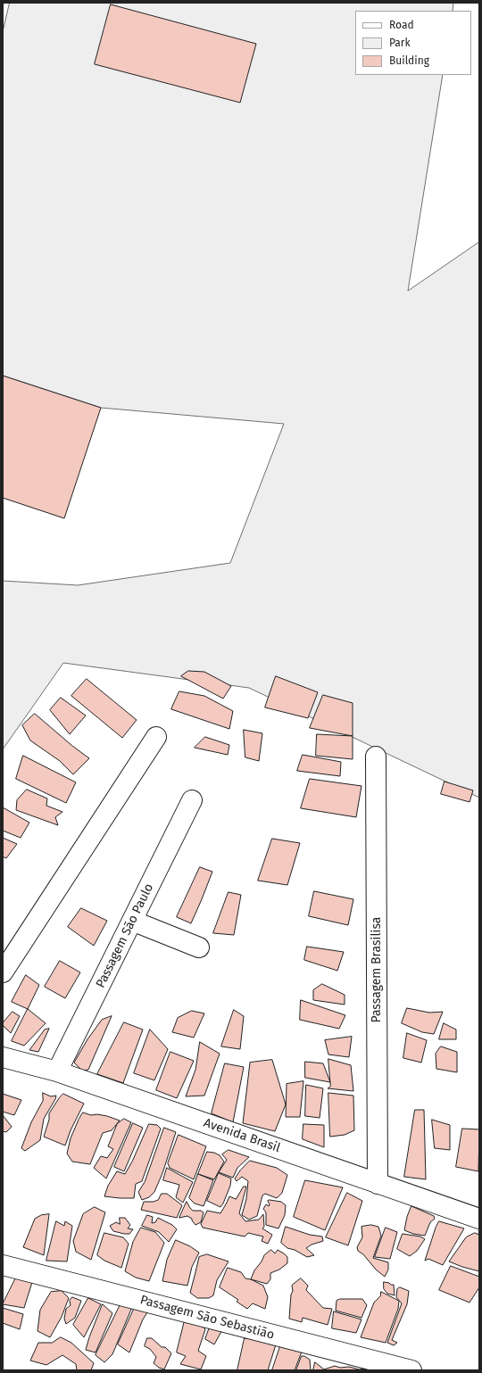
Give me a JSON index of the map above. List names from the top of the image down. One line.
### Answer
{"streets":{"street":["Passagem São Paulo","Passagem Brasilisa","Avenida Brasil","Passagem São Sebastião"]},"crossings":[["Passagem São Paulo","Avenida Brasil"],["Passagem Brasilisa","Avenida Brasil"]],"legend":["Road","Park","Building"]}
